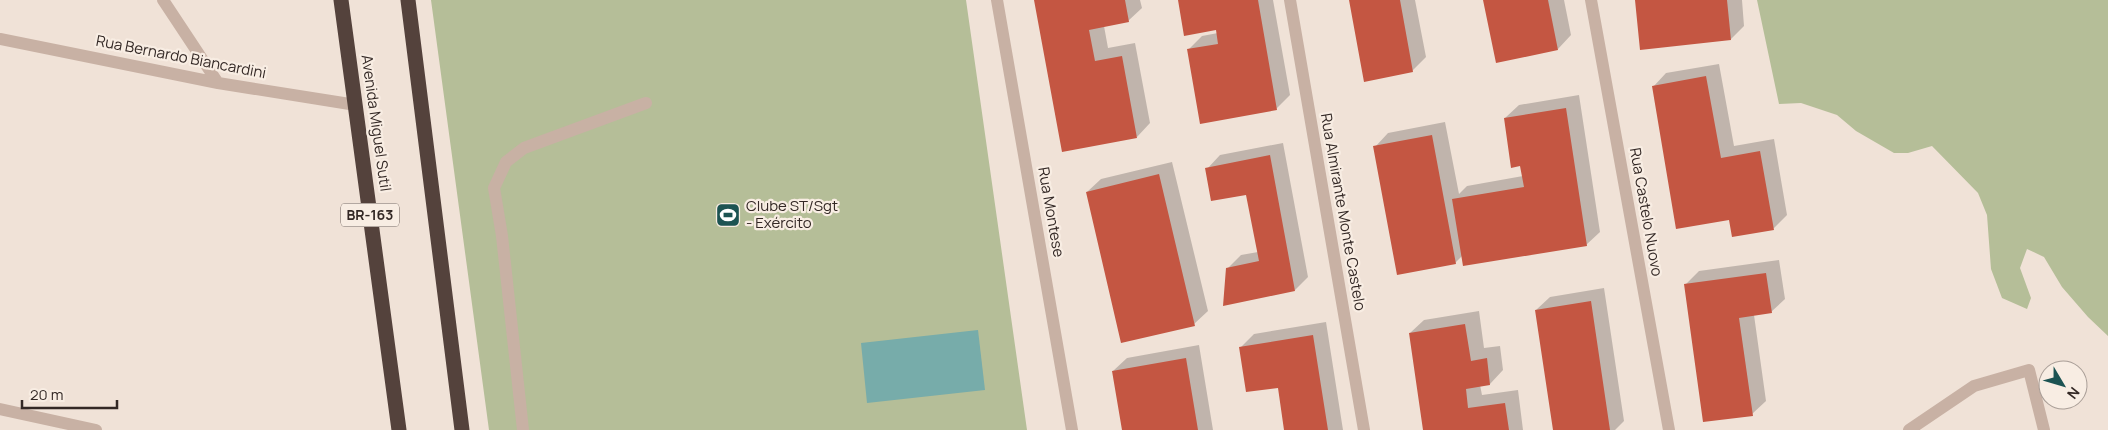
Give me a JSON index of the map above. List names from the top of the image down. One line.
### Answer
{"streets":{"highway":["Avenida Miguel Sutil","BR-163"],"street":["Rua Bernardo Biancardini","Rua Montese","Rua Almirante Monte Castelo","Rua Castelo Nuovo"]},"crossings":[["Rua Bernardo Biancardini","Avenida Miguel Sutil"]],"places":{"sports":["Clube ST/Sgt - Exército"]},"scale_bar":"20 m","north":"bottom right"}
